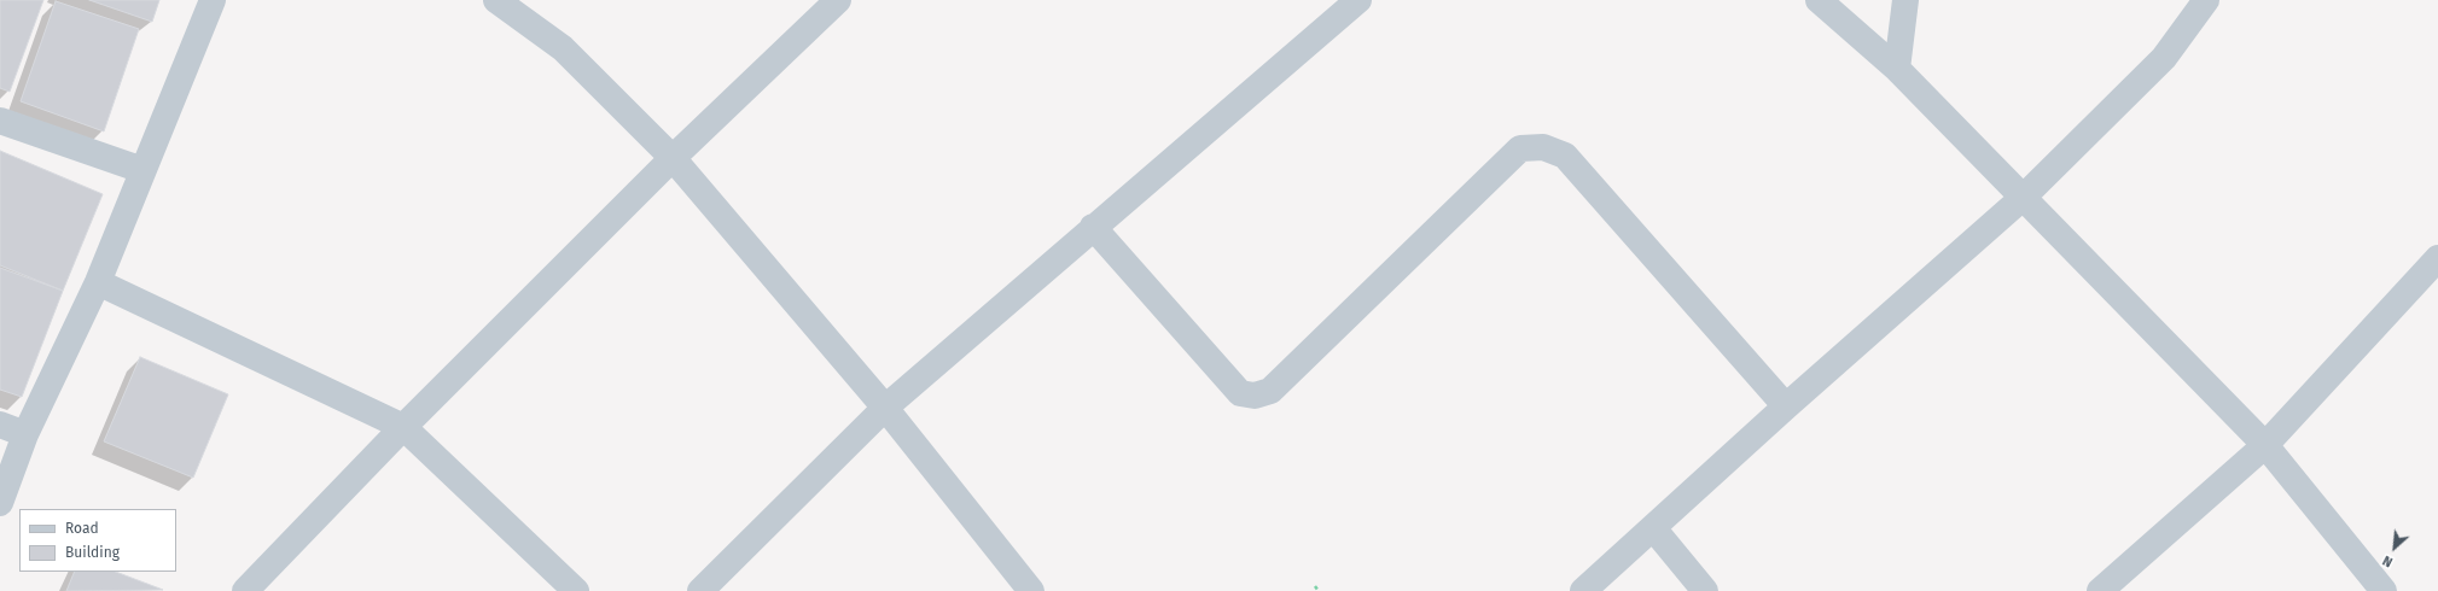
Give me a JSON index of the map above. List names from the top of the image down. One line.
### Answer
{"legend":["Road","Building"],"north":"bottom left"}
